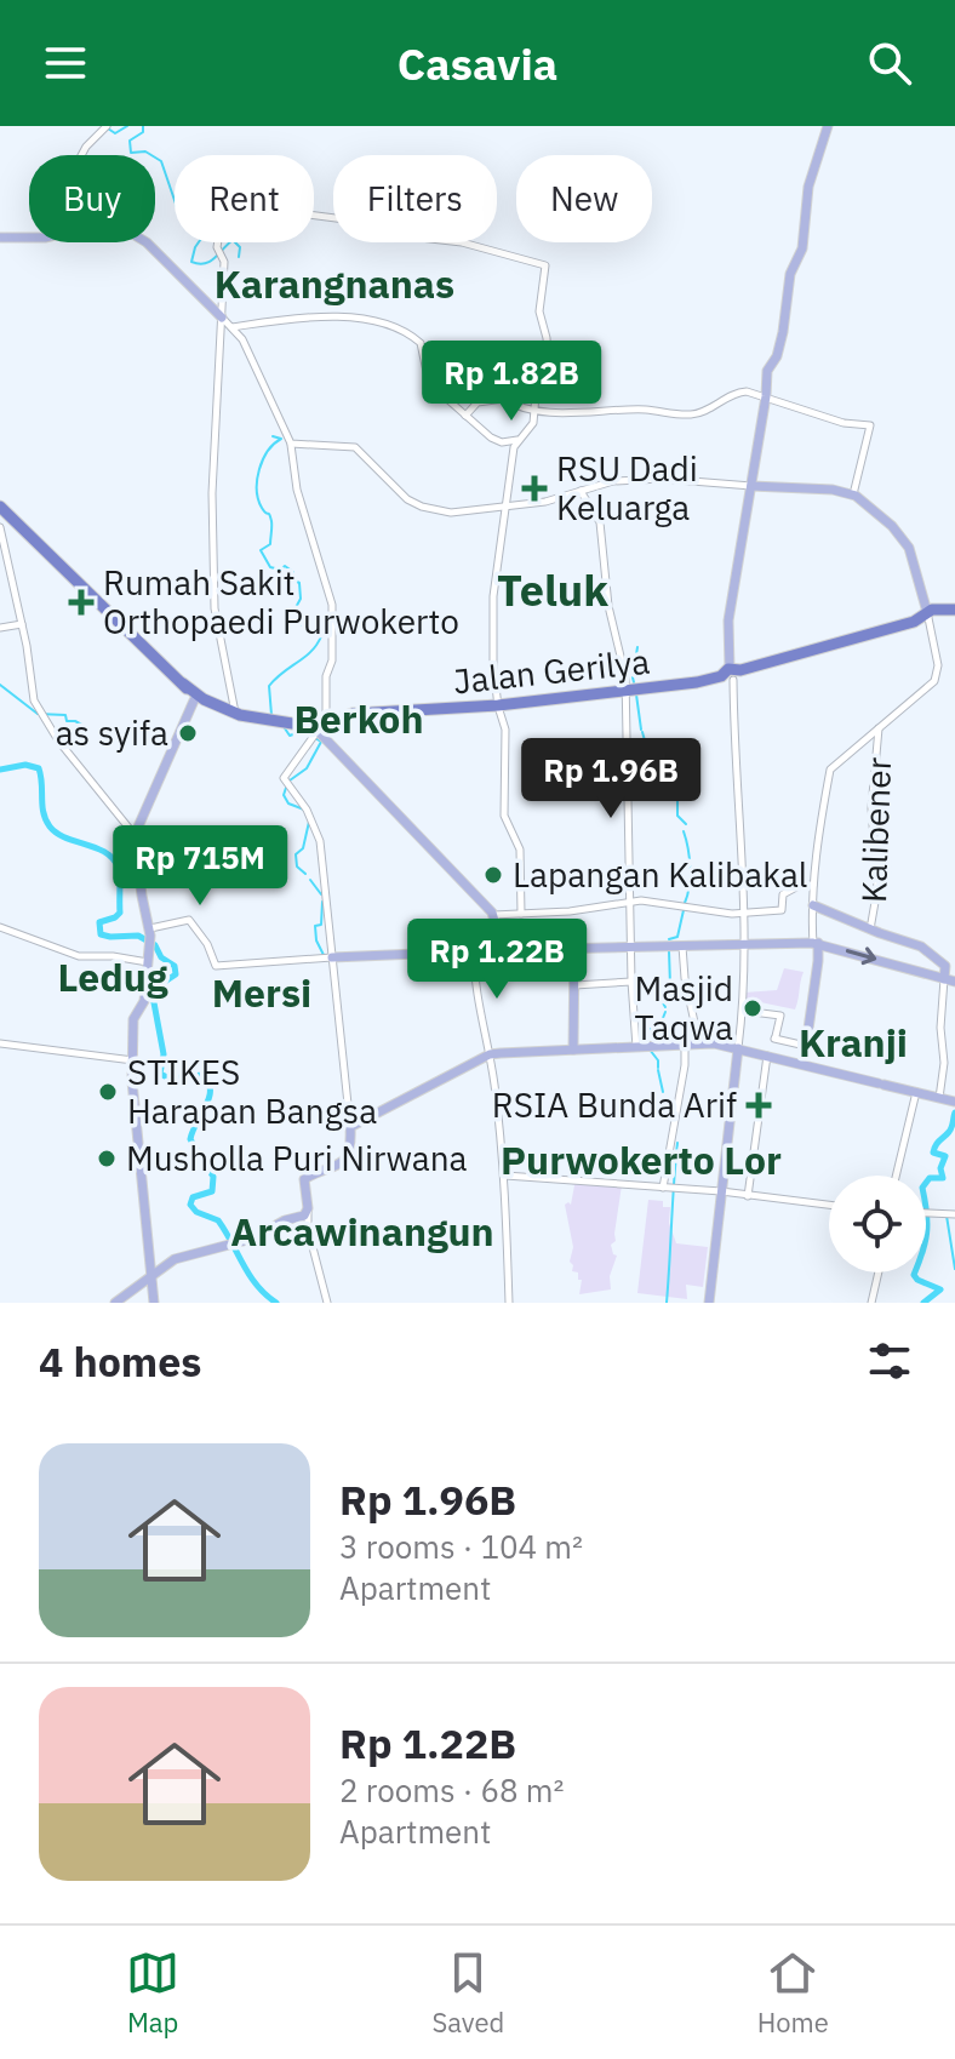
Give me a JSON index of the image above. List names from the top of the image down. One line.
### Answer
{"streets":{"highway":["Jalan Gerilya"],"street":["Kalibener"]},"districts":["Karangnanas","Teluk","Berkoh","Ledug","Mersi","Kranji","Purwokerto Lor","Arcawinangun"],"places":{"health":["RSU Dadi Keluarga","Rumah Sakit Orthopaedi Purwokerto","RSIA Bunda Arif"],"other":["as syifa","Lapangan Kalibakal","Masjid Taqwa","STIKES Harapan Bangsa","Musholla Puri Nirwana"]},"page":{"header":"Casavia","chip":["Buy","Rent","Filters","New"],"price":["Rp 1.82B","Rp 1.96B","Rp 715M","Rp 1.22B"],"heading":"4 homes","list":[{"name":"Rp 1.96B","note":"3 rooms · 104 m² · Apartment"},{"name":"Rp 1.22B","note":"2 rooms · 68 m² · Apartment"}],"tabs":["Map","Saved","Home"]}}
